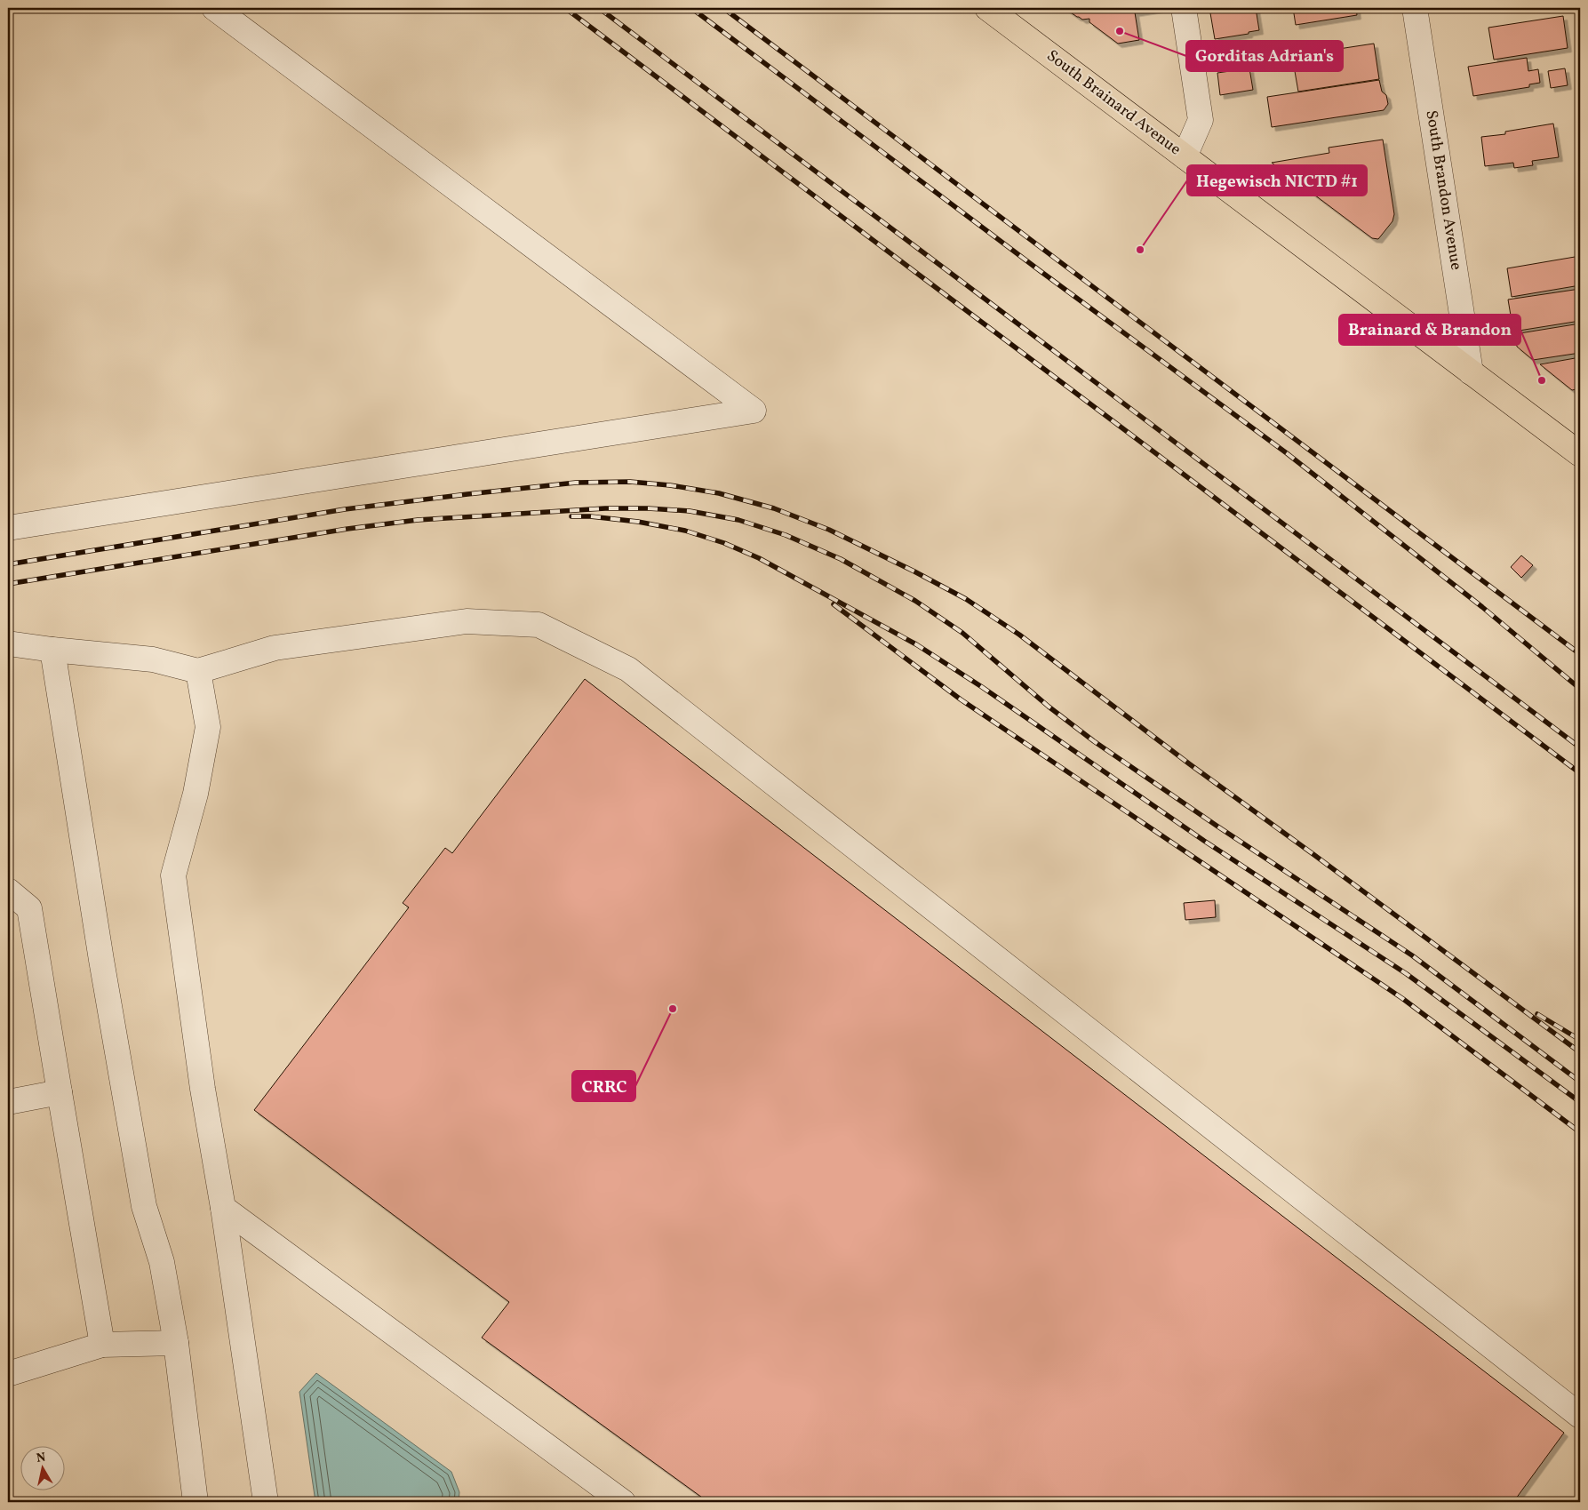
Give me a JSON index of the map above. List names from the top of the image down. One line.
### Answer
{"streets":{"main road":["South Brainard Avenue"],"street":["South Brandon Avenue"]},"crossings":[["South Brainard Avenue","South Brandon Avenue"]],"places":["Gorditas Adrian's","Hegewisch NICTD #1","Brainard & Brandon","CRRC"],"north":"top"}
